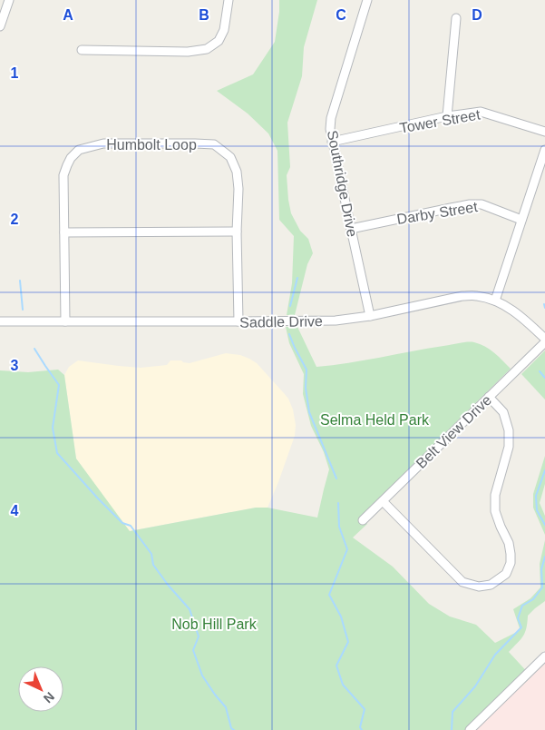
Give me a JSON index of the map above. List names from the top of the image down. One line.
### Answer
{"streets":{"street":["Tower Street","Humbolt Loop","Southridge Drive","Darby Street","Saddle Drive","Belt View Drive"]},"crossings":[["Tower Street","Southridge Drive"],["Humbolt Loop","Saddle Drive"],["Southridge Drive","Darby Street"],["Southridge Drive","Saddle Drive"]],"parks":["Selma Held Park","Nob Hill Park"],"north":"bottom right","grid":{"columns":["A","B","C","D"],"rows":["1","2","3","4"]}}
